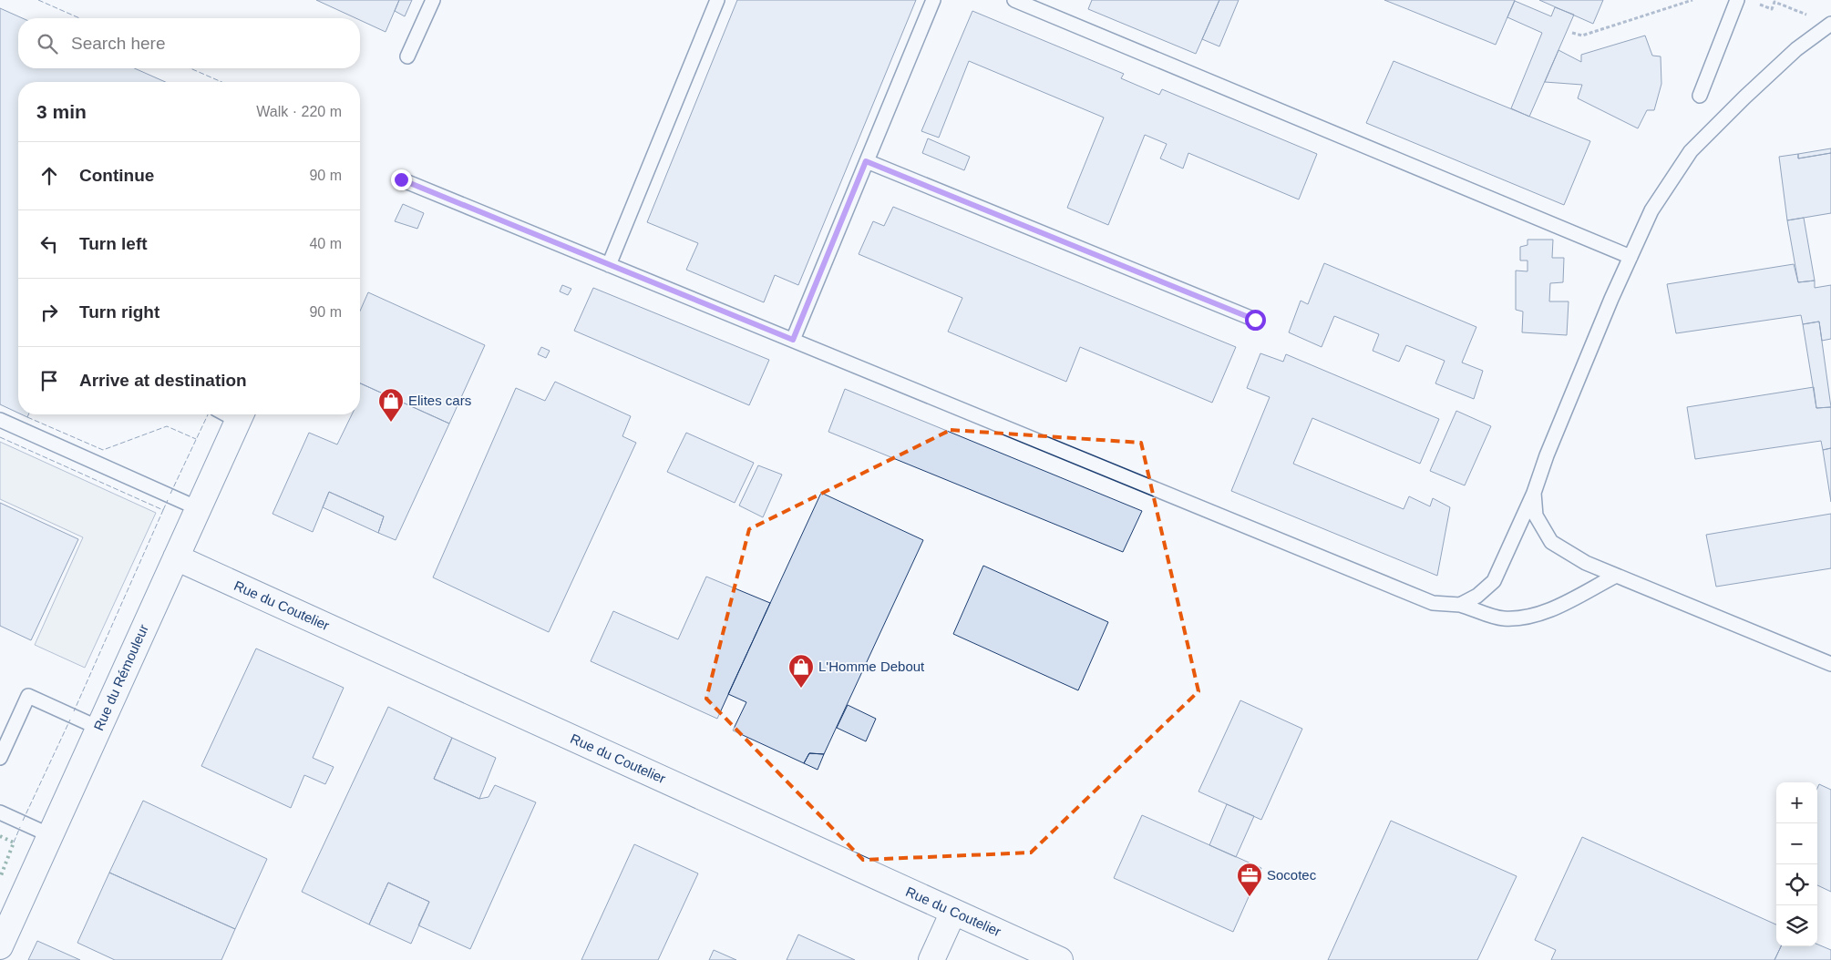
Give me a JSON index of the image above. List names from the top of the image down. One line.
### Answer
{"streets":{"street":["Rue du Coutelier","Rue du Rémouleur"]},"crossings":[["Rue du Coutelier","Rue du Rémouleur"]],"places":{"shop":["Elites cars","L'Homme Debout"],"office":["Socotec"]},"page":{"search":"Search here","heading":["3 min","Walk · 220 m"],"list":[["Continue","90 m"],["Turn left","40 m"],["Turn right","90 m"],"Arrive at destination"],"map_buttons":["+","−"]}}
